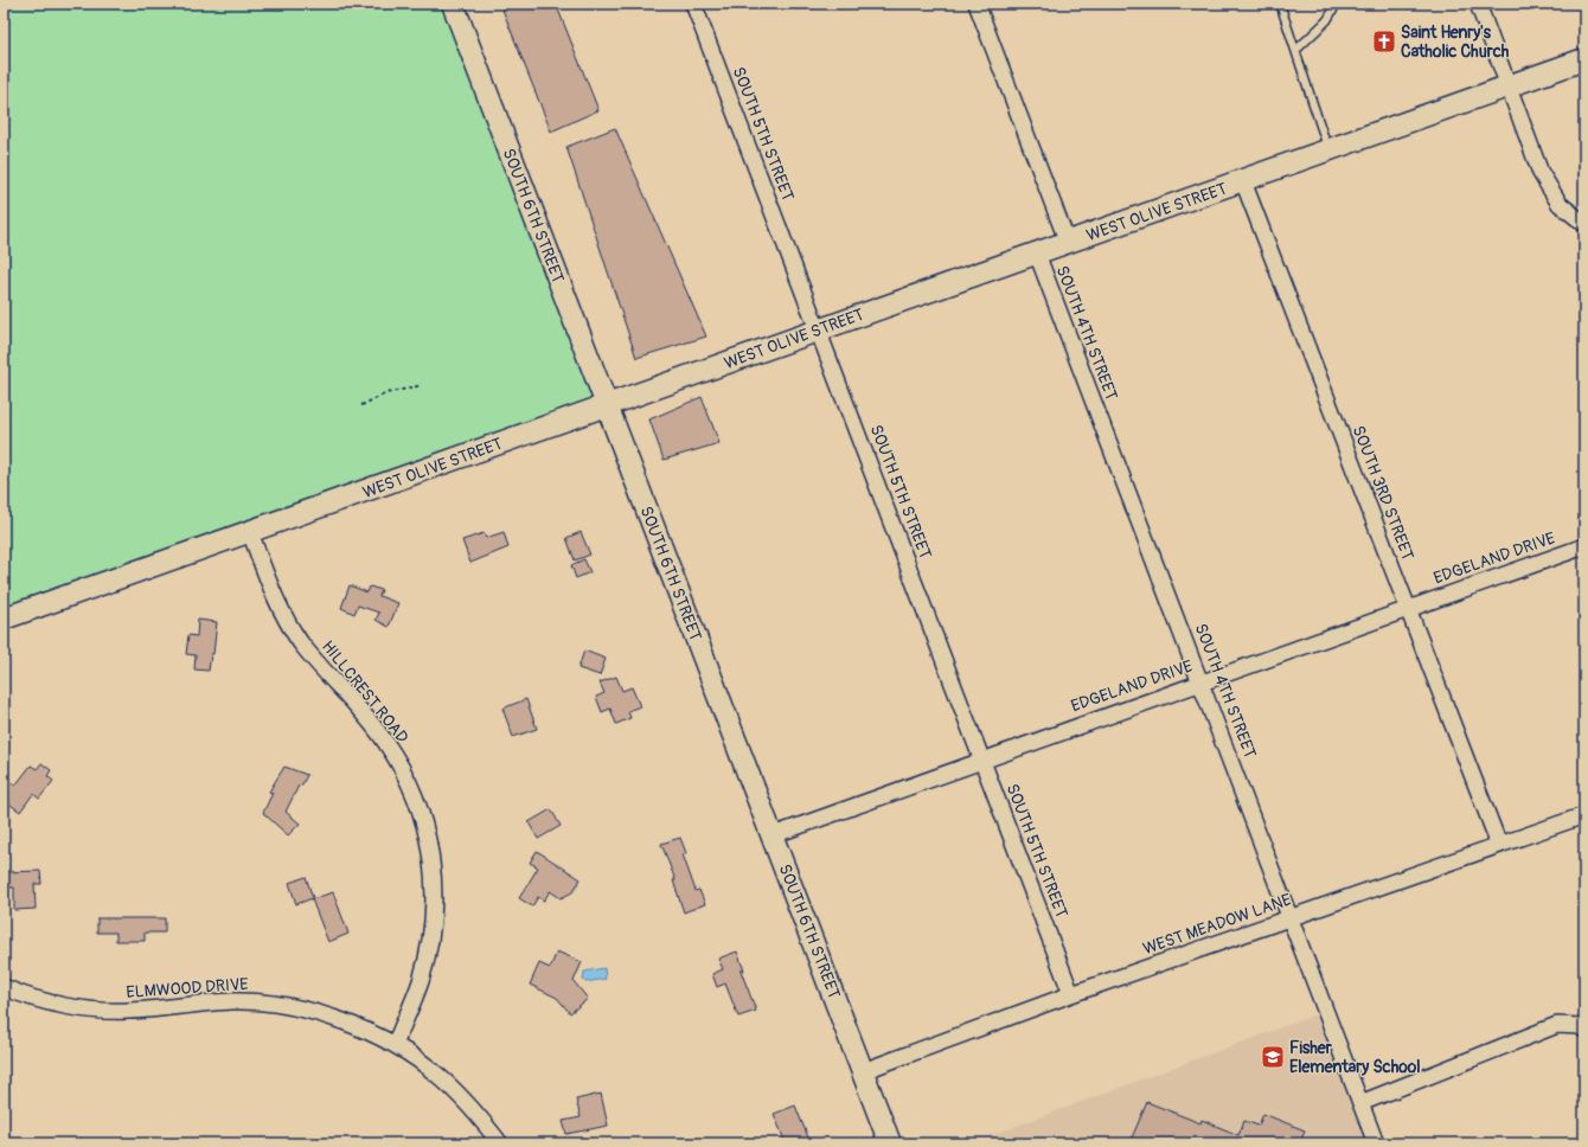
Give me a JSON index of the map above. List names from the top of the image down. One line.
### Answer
{"streets":{"main road":["WEST OLIVE STREET","SOUTH 6TH STREET"],"street":["SOUTH 5TH STREET","SOUTH 4TH STREET","SOUTH 3RD STREET","EDGELAND DRIVE","HILLCREST ROAD","WEST MEADOW LANE","ELMWOOD DRIVE"]},"crossings":[["SOUTH 5TH STREET","WEST OLIVE STREET"],["SOUTH 5TH STREET","EDGELAND DRIVE"],["SOUTH 5TH STREET","WEST MEADOW LANE"],["WEST OLIVE STREET","SOUTH 6TH STREET"],["WEST OLIVE STREET","SOUTH 4TH STREET"],["WEST OLIVE STREET","SOUTH 3RD STREET"],["WEST OLIVE STREET","HILLCREST ROAD"],["SOUTH 6TH STREET","EDGELAND DRIVE"],["SOUTH 6TH STREET","WEST MEADOW LANE"],["SOUTH 4TH STREET","EDGELAND DRIVE"],["SOUTH 4TH STREET","WEST MEADOW LANE"],["SOUTH 3RD STREET","EDGELAND DRIVE"],["SOUTH 3RD STREET","WEST MEADOW LANE"],["HILLCREST ROAD","ELMWOOD DRIVE"]],"places":{"church":["Saint Henry's Catholic Church"],"school or university":["Fisher Elementary School"]}}
